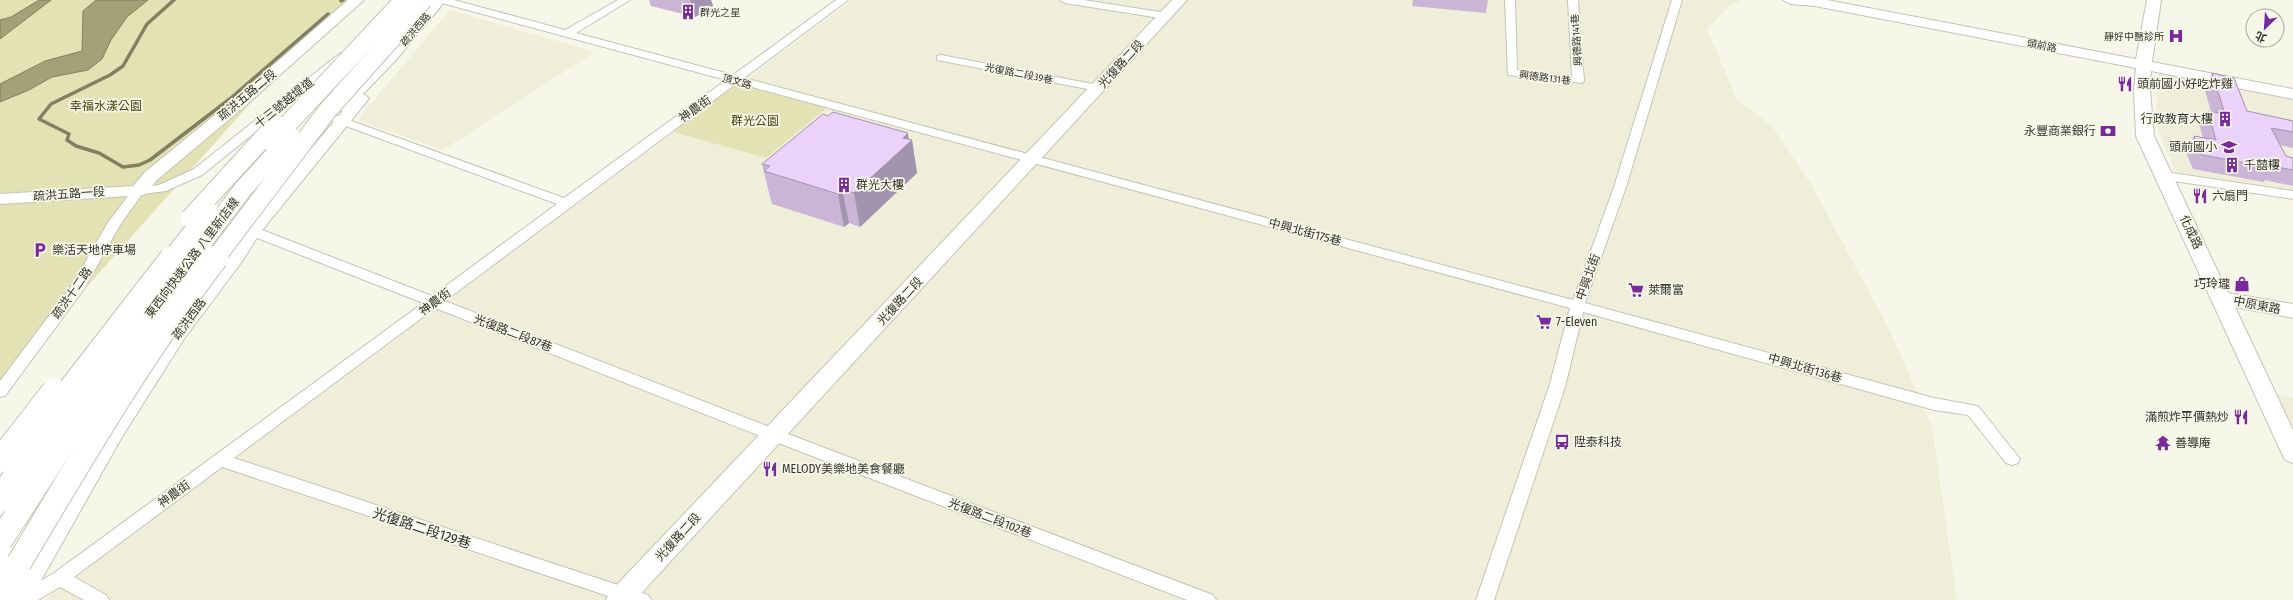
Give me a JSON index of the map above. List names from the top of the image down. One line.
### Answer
{"streets":{"highway":["東西向快速公路 八里新店線"],"street":["疏洪西路","興德路141巷","頭前路","光復路二段","光復路二段39巷","興德路131巷","頂文路","疏洪五路二段","十三號越堤道","神農街","疏洪五路一段","中興北街175巷","化成路","中興北街","疏洪十二路","中原東路","光復路二段87巷","中興北街136巷","光復路二段102巷","光復路二段129巷"]},"crossings":[["疏洪西路","頂文路"],["疏洪西路","光復路二段87巷"],["興德路141巷","興德路131巷"],["頭前路","化成路"],["光復路二段","光復路二段39巷"],["光復路二段","頂文路"],["光復路二段","中興北街175巷"],["光復路二段","光復路二段87巷"],["光復路二段","光復路二段102巷"],["光復路二段","光復路二段129巷"],["頂文路","神農街"],["頂文路","中興北街175巷"],["疏洪五路二段","十三號越堤道"],["疏洪五路二段","疏洪五路一段"],["疏洪五路二段","疏洪十二路"],["十三號越堤道","疏洪五路一段"],["十三號越堤道","疏洪十二路"],["神農街","光復路二段87巷"],["神農街","光復路二段129巷"],["疏洪五路一段","疏洪十二路"],["中興北街175巷","中興北街"],["中興北街175巷","中興北街136巷"],["化成路","中原東路"],["中興北街","中興北街136巷"],["光復路二段87巷","光復路二段102巷"]],"parks":["幸福水漾公園","群光公園"],"places":{"building":["群光之星","行政教育大樓","千囍樓","群光大樓"],"hospital":["靜好中醫診所"],"restaurant":["頭前國小好吃炸雞","六扇門","滿煎炸平價熱炒","MELODY美樂地美食餐廳"],"bank":["永豐商業銀行"],"school or university":["頭前國小"],"parking":["樂活天地停車場"],"shop":["巧玲瓏"],"supermarket":["萊爾富","7-Eleven"],"bus stop":["陞泰科技"],"temple":["善導庵"]},"north":"bottom left"}
